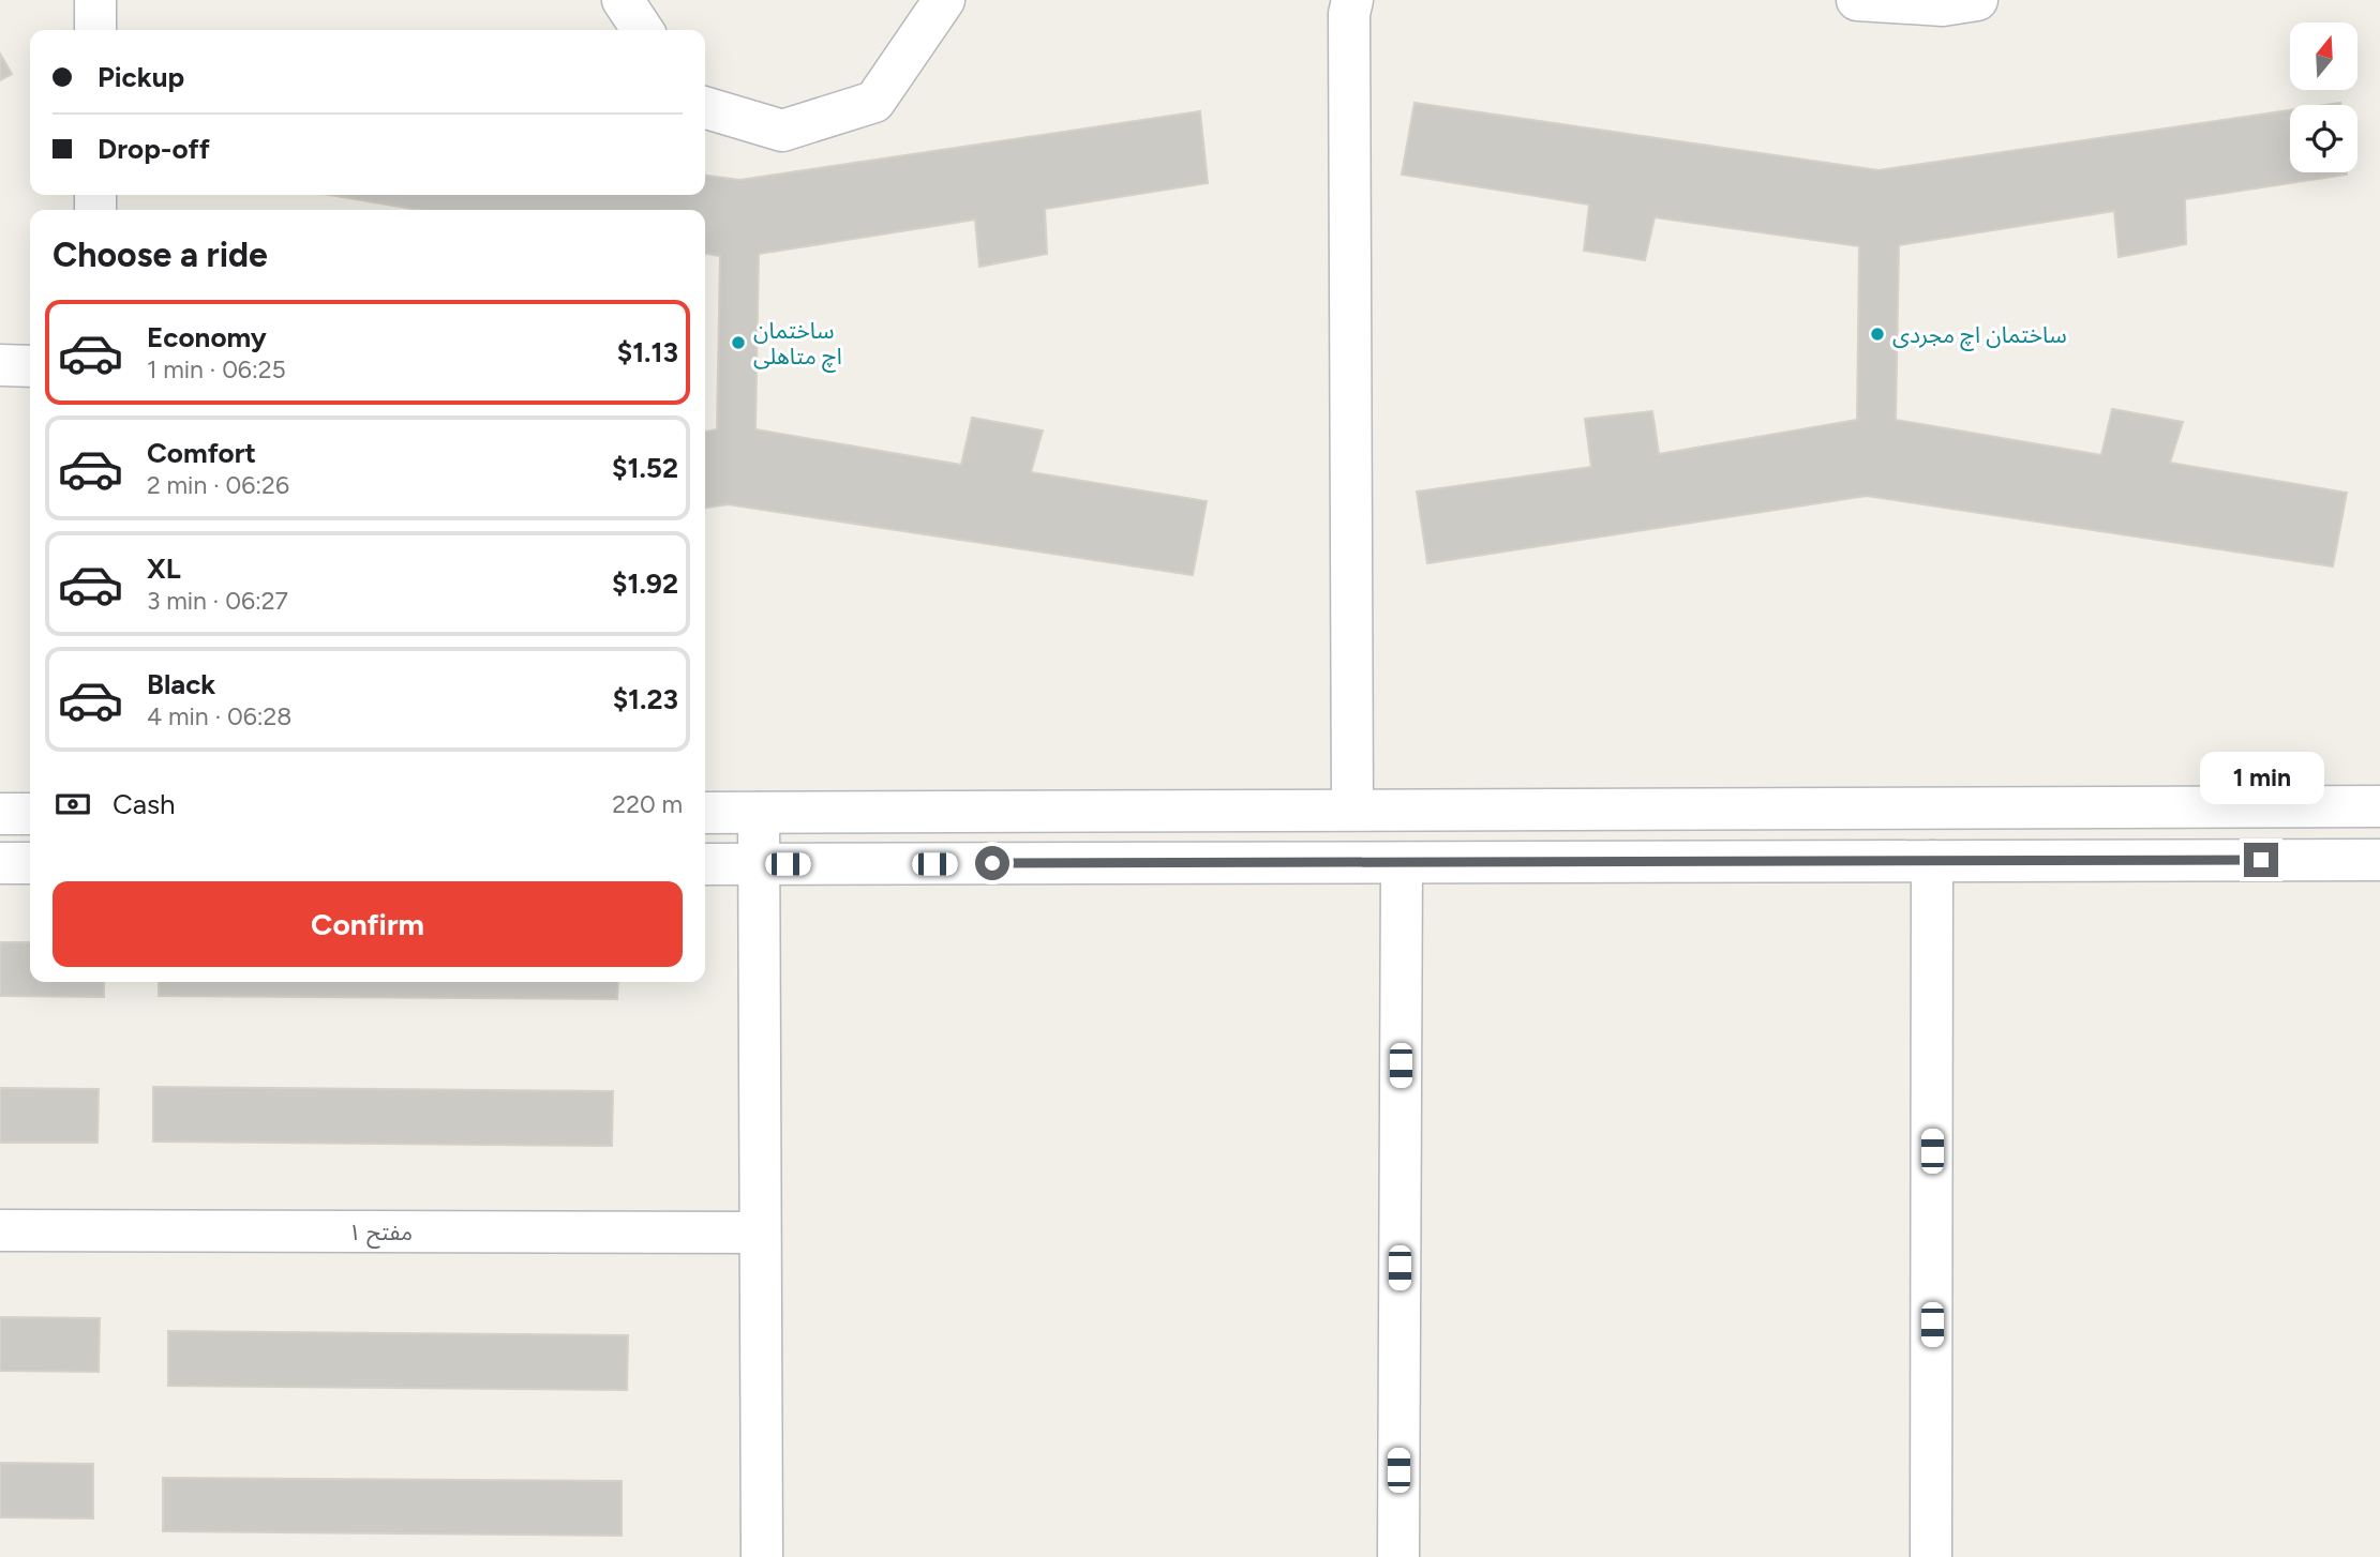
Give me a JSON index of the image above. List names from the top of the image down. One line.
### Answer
{"streets":{"street":["مفتح ۱"]},"places":["ساختمان اچ مجردی","ساختمان اچ متاهلی"],"north":"top","page":{"banner":["Pickup","Drop-off"],"heading":"Choose a ride","list":[{"name":"Economy","note":"1 min · 06:25","value":"$1.13"},{"name":"Comfort","note":"2 min · 06:26","value":"$1.52"},{"name":"XL","note":"3 min · 06:27","value":"$1.92"},{"name":"Black","note":"4 min · 06:28","value":"$1.23"}],"bubble":"1 min","pay":["Cash","220 m"],"buttons":"Confirm"}}
